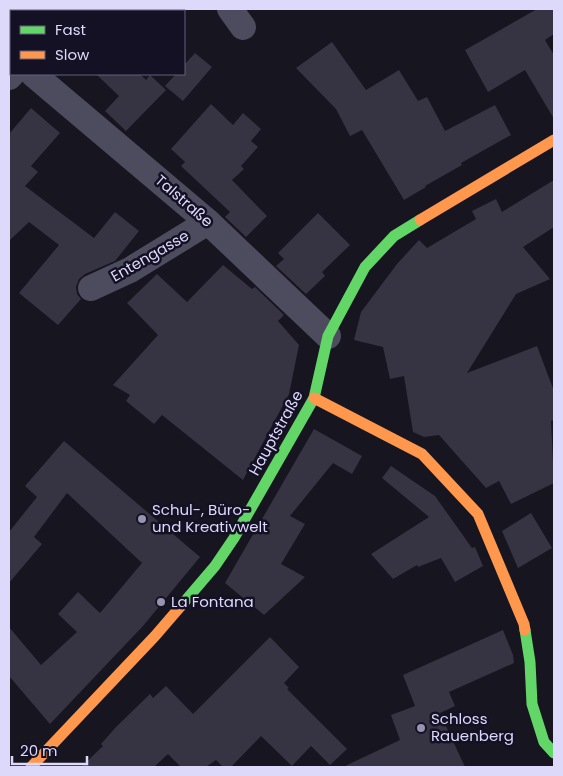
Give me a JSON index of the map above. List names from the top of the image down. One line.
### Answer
{"streets":{"street":["Talstraße","Entengasse","Hauptstraße"]},"crossings":[["Talstraße","Entengasse"],["Talstraße","Hauptstraße"]],"places":["Schul-, Büro- und Kreativwelt","La Fontana","Schloss Rauenberg"],"legend":["Fast","Slow"],"scale_bar":"20 m"}
